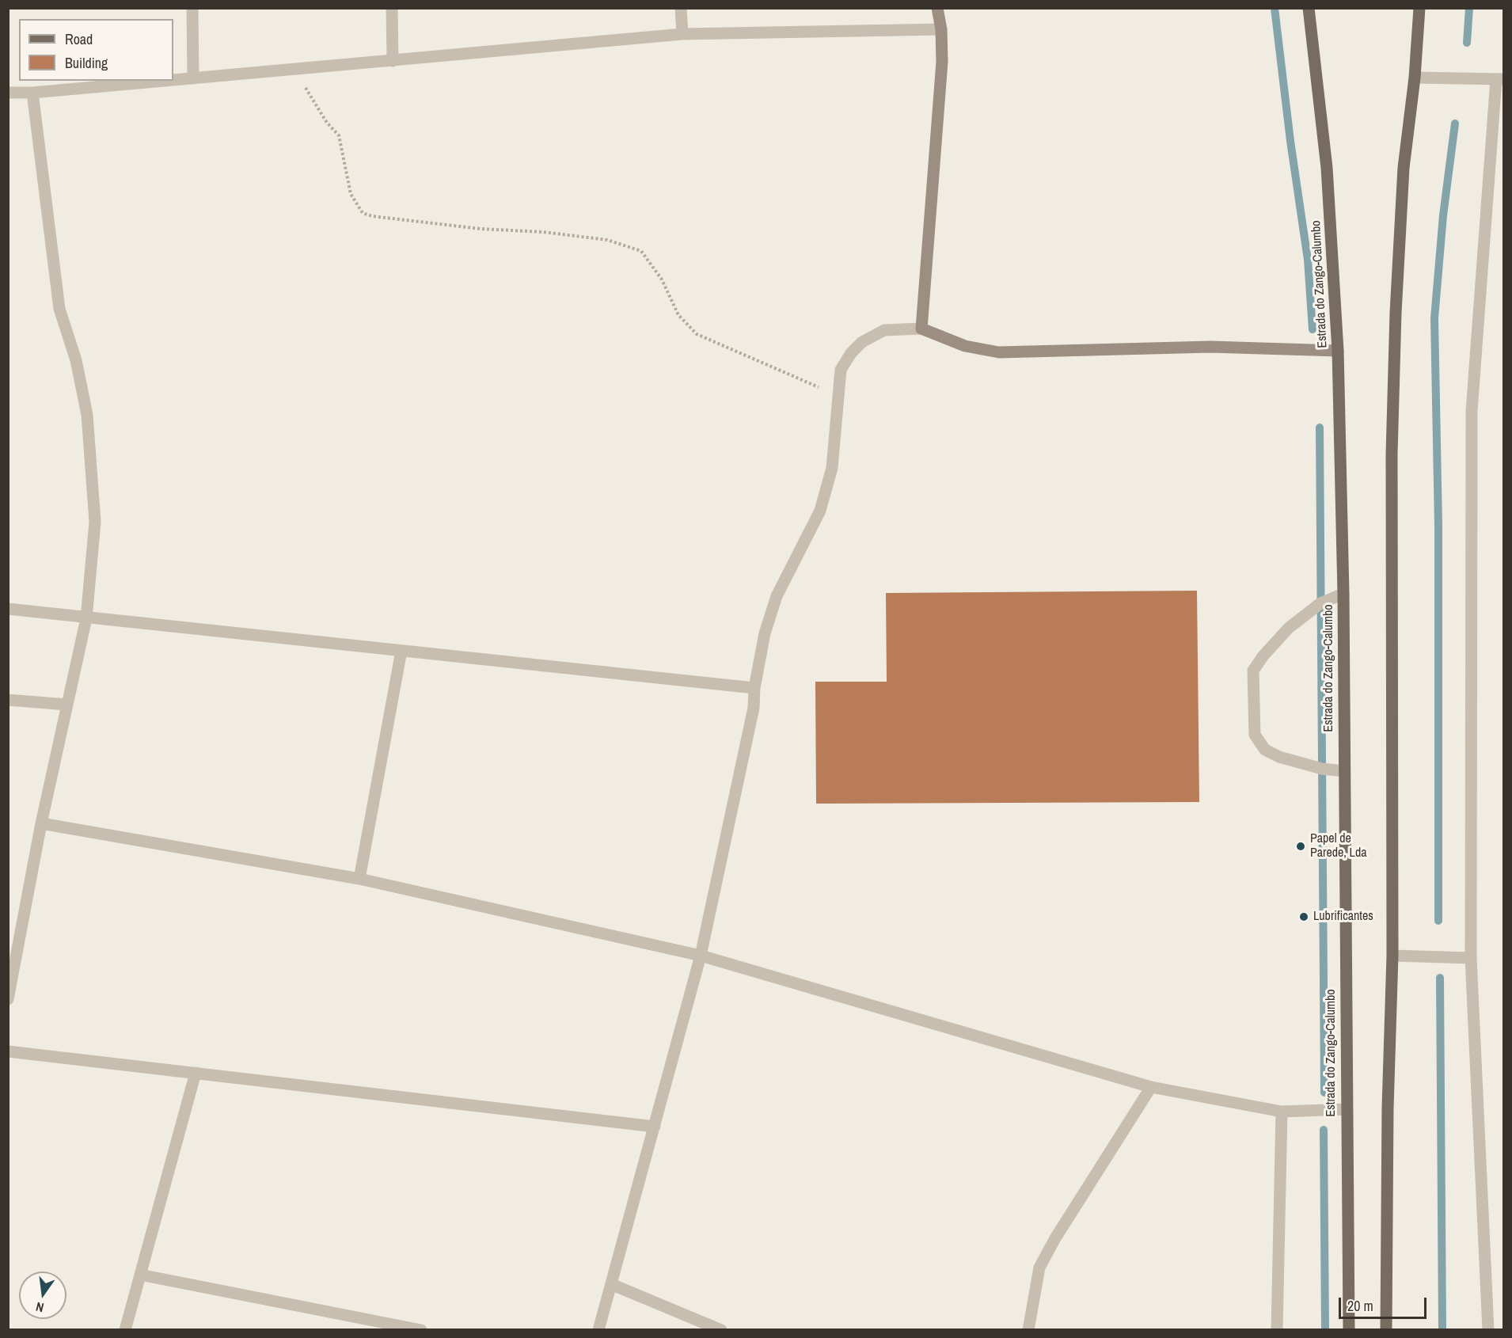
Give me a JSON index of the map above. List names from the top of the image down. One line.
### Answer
{"streets":{"main road":["Estrada do Zango-Calumbo"]},"places":["Papel de Parede, Lda","Lubrificantes"],"legend":["Road","Building"],"scale_bar":"20 m","north":"bottom"}
